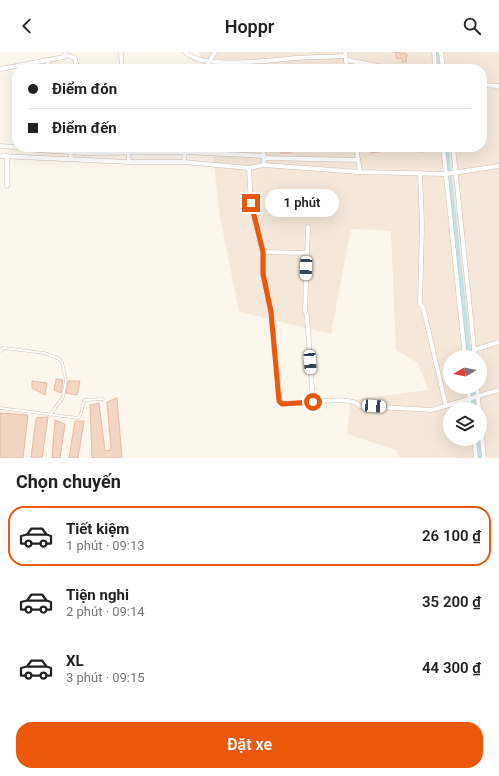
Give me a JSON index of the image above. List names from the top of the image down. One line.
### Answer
{"north":"left","page":{"header":"Hoppr","banner":["Điểm đón","Điểm đến"],"bubble":"1 phút","heading":"Chọn chuyến","list":[{"name":"Tiết kiệm","note":"1 phút · 09:13","value":"26 100 ₫"},{"name":"Tiện nghi","note":"2 phút · 09:14","value":"35 200 ₫"},{"name":"XL","note":"3 phút · 09:15","value":"44 300 ₫"}],"buttons":"Đặt xe"}}
